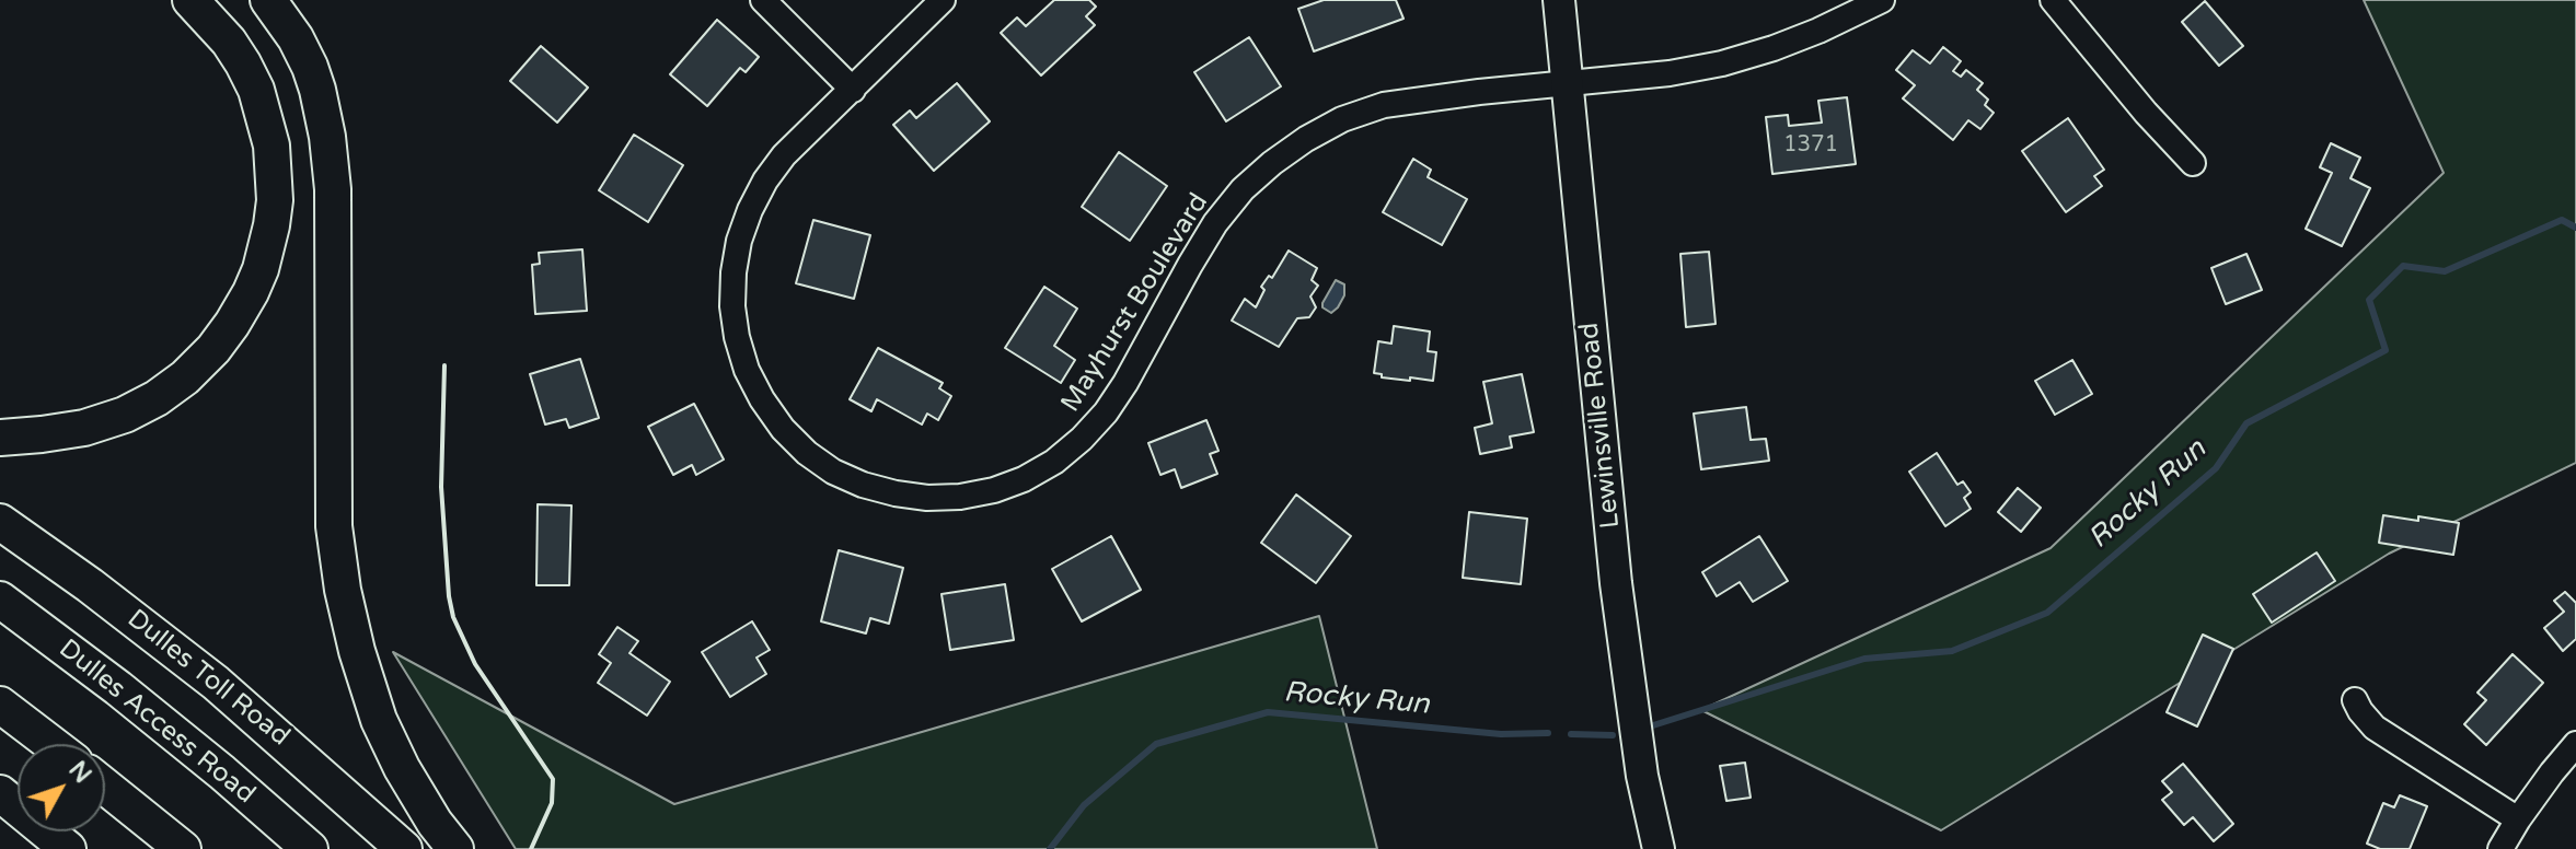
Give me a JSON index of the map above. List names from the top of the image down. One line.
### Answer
{"streets":{"highway":["Dulles Toll Road","Dulles Access Road"],"main road":["Lewinsville Road"],"street":["Mayhurst Boulevard"]},"crossings":[["Mayhurst Boulevard","Lewinsville Road"]],"water":["Rocky Run"],"house_numbers":["1371"],"north":"top right"}
